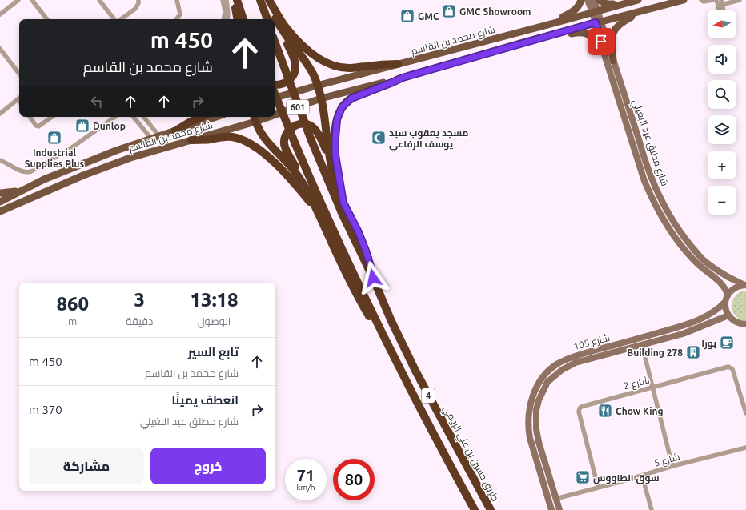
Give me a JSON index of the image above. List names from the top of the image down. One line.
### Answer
{"streets":{"highway":["4","طريق حسين بن علي الرومي"],"main road":["شارع محمد بن القاسم","601"],"street":["شارع مطلق عيد البغيلي","شارع 105","شارع 2","شارع 5"]},"crossings":[["شارع محمد بن القاسم","شارع مطلق عيد البغيلي"],["شارع 105","شارع 5"],["شارع 2","شارع 5"]],"places":{"shop":["GMC Showroom","GMC","Dunlop","Industrial Supplies Plus"],"mosque":["مسجد يعقوب سيد يوسف الرفاعي"],"cafe":["بورا"],"building":["Building 278"],"restaurant":["Chow King"],"supermarket":["سوق الطاووس"]},"north":"left","page":{"map_buttons":["+","−"],"turn":["450 m","شارع محمد بن القاسم"],"eta":["13:18","الوصول","3","دقيقة","860","m"],"list":[{"name":"تابع السير","note":"شارع محمد بن القاسم","value":"450 m"},{"name":"انعطف يمينًا","note":"شارع مطلق عيد البغيلي","value":"370 m"}],"buttons":["خروج","مشاركة"],"speed":"71 km/h","limit":"80"}}
